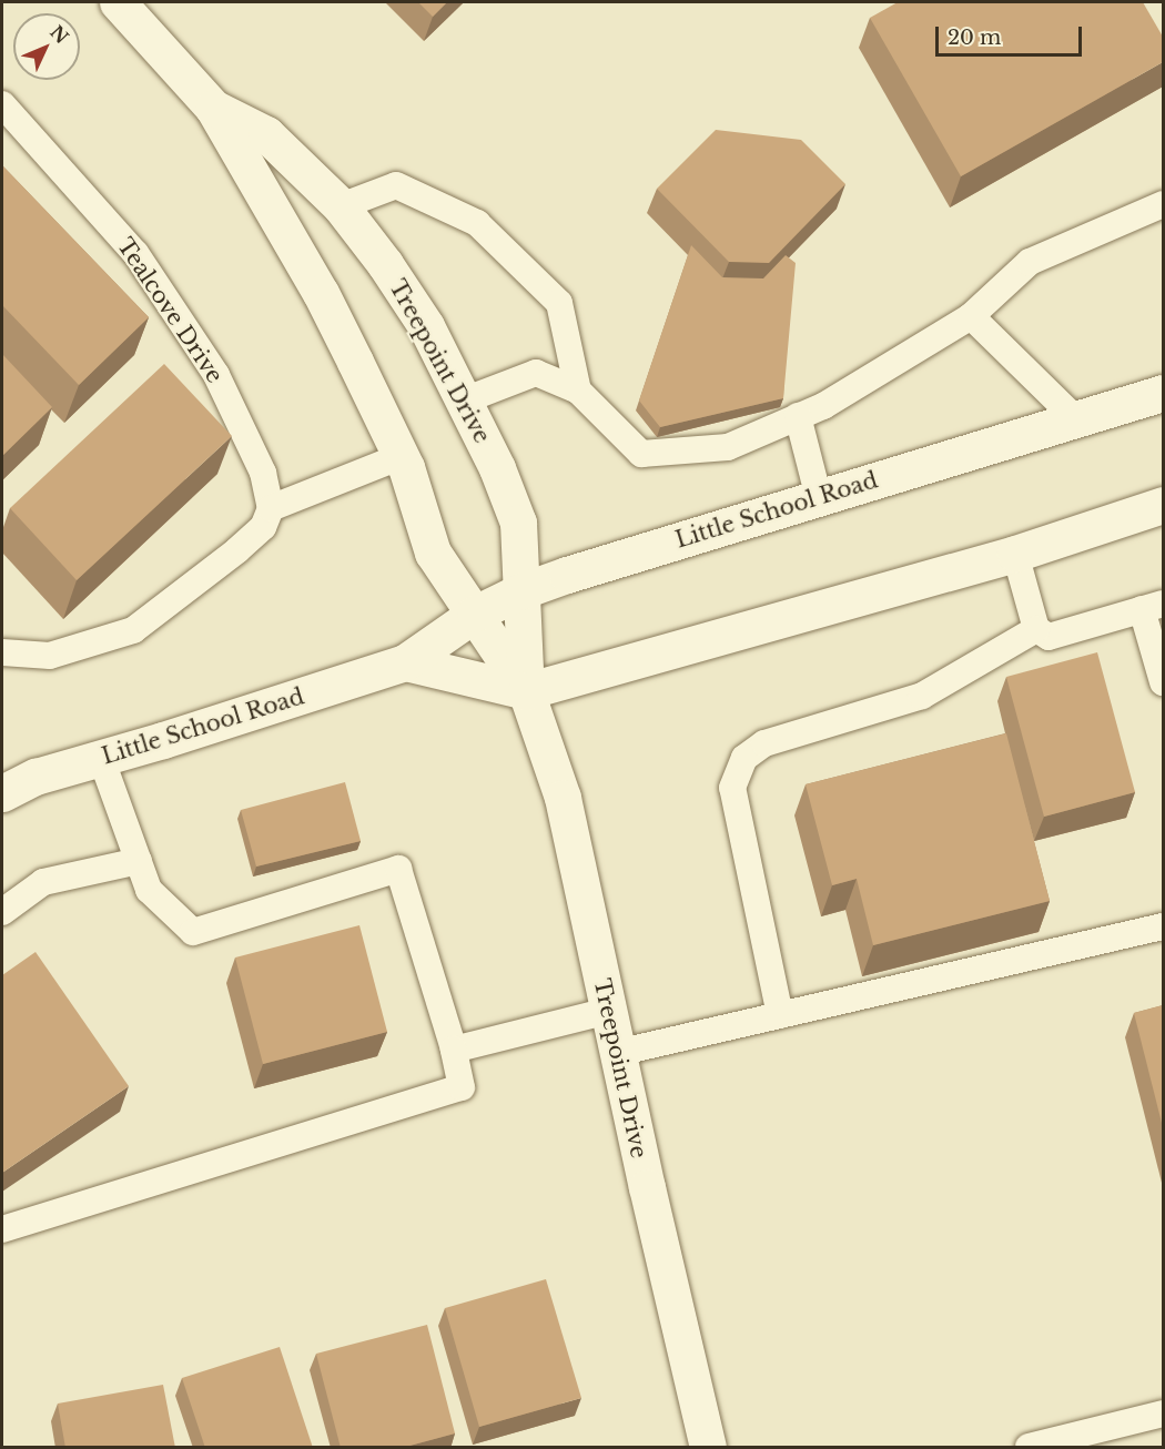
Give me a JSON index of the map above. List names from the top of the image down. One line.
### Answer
{"streets":{"street":["Treepoint Drive","Little School Road"],"lane":["Tealcove Drive"]},"crossings":[["Treepoint Drive","Little School Road"]],"scale_bar":"20 m","north":"top right"}
